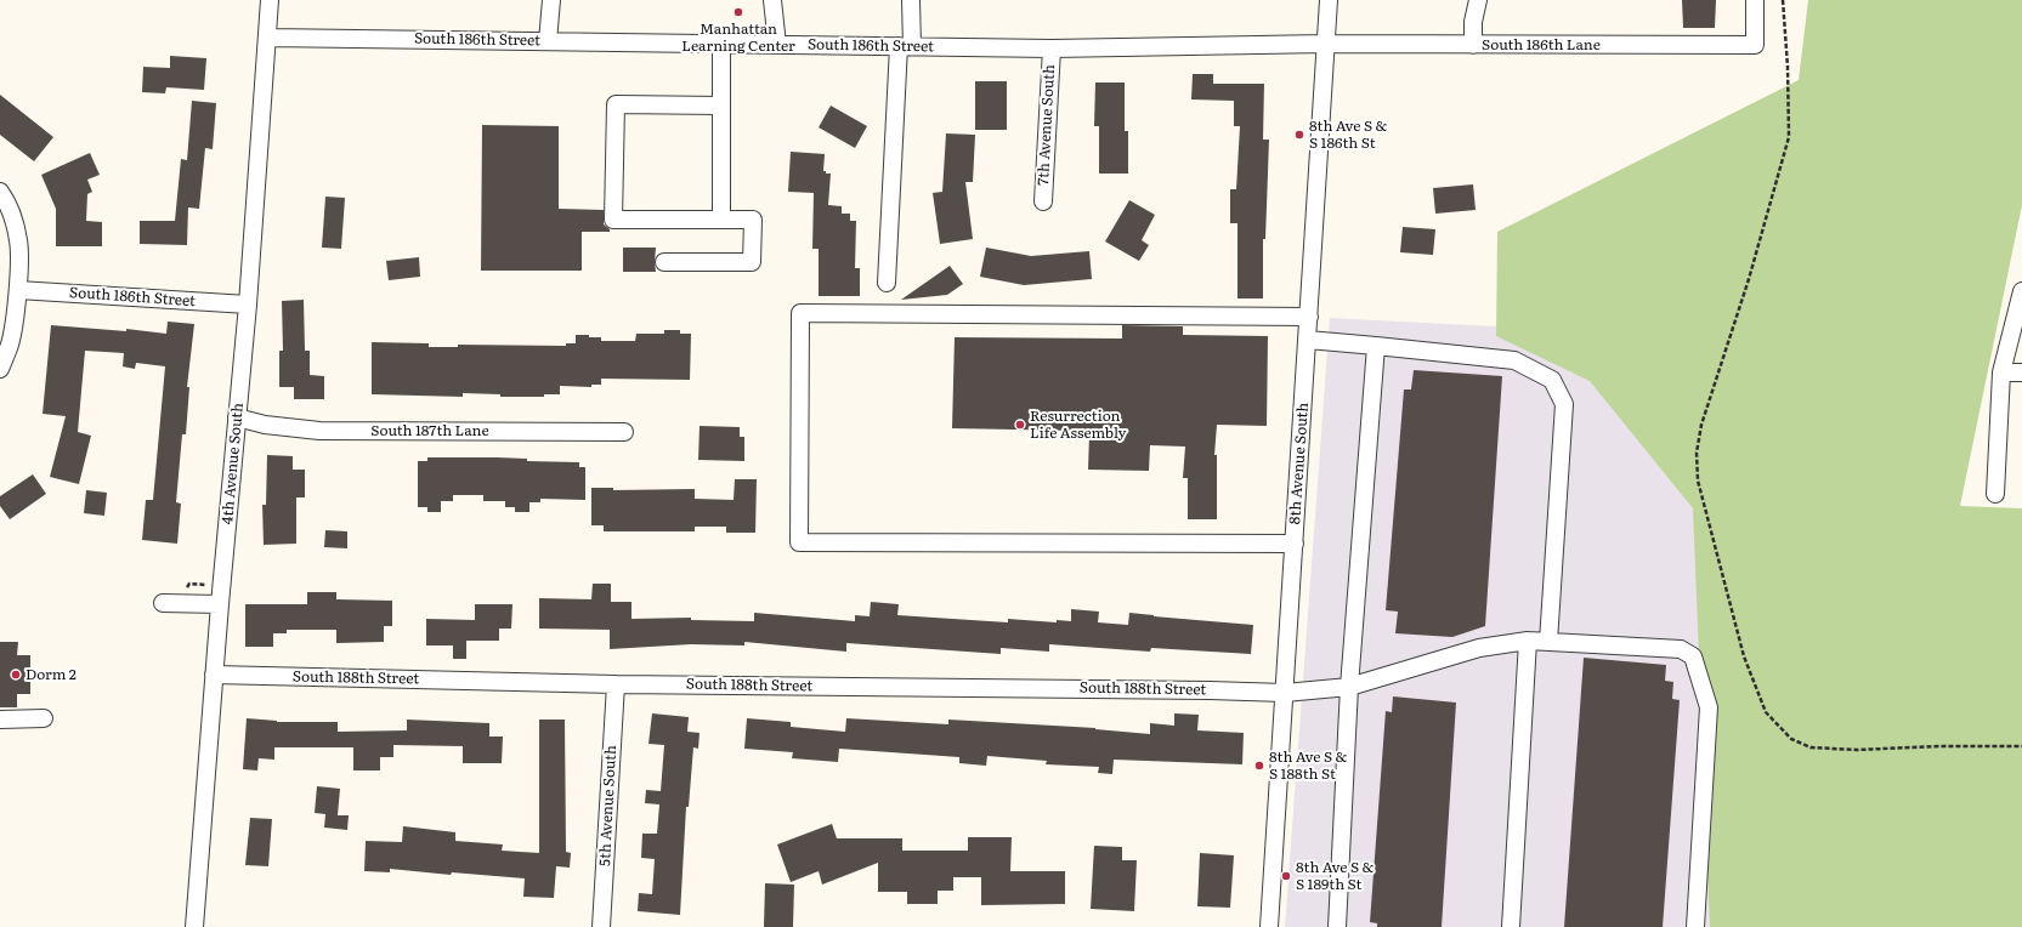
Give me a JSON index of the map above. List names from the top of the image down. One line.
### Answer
{"streets":{"street":["South 186th Street","South 186th Lane","7th Avenue South","South 187th Lane","4th Avenue South","8th Avenue South","South 188th Street","5th Avenue South"]},"crossings":[["South 186th Street","South 186th Lane"],["South 186th Street","7th Avenue South"],["South 186th Street","4th Avenue South"],["South 186th Street","8th Avenue South"],["South 186th Lane","8th Avenue South"],["South 187th Lane","4th Avenue South"],["4th Avenue South","South 188th Street"],["8th Avenue South","South 188th Street"],["South 188th Street","5th Avenue South"]],"places":["Manhattan Learning Center","8th Ave S & S 186th St","Resurrection Life Assembly","Dorm 2","8th Ave S & S 188th St","8th Ave S & S 189th St"]}
